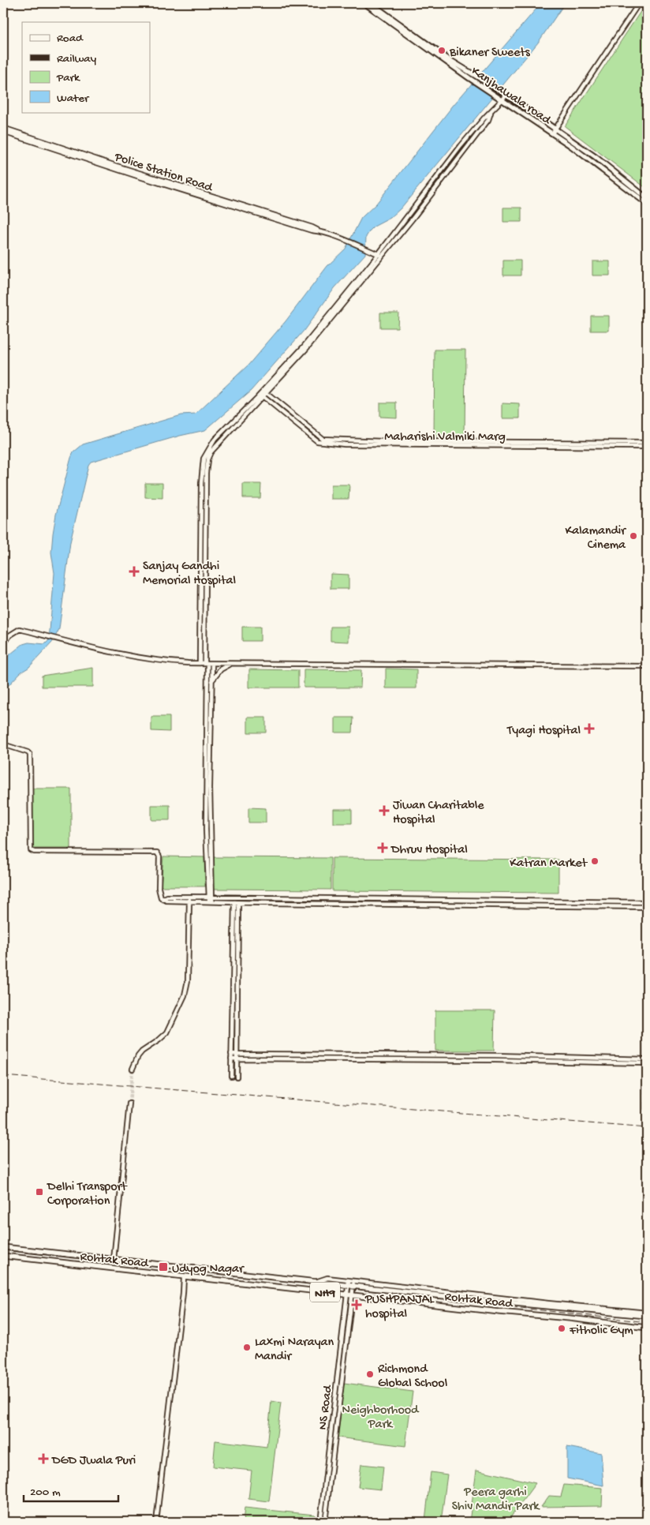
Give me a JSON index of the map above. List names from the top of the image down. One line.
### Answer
{"streets":{"highway":["Rohtak Road","NH9"],"main road":["Kanjhawala road"],"street":["Police Station Road","Maharishi Valmiki Marg","NS Road"]},"crossings":[["Rohtak Road","NS Road"]],"parks":["Neighborhood Park","Peera garhi Shiv Mandir Park"],"places":{"other":["Bikaner Sweets","Kalamandir Cinema","Katran Market","Fitholic Gym","Laxmi Narayan Mandir","Richmond Global School"],"health":["Sanjay Gandhi Memorial Hospital","Tyagi Hospital","Jiwan Charitable Hospital","Dhruv Hospital","PUSHPANJAL hospital","DGD Jwala Puri"],"transit":["Delhi Transport Corporation","Udyog Nagar"]},"legend":["Road","Railway","Park","Water"],"scale_bar":"200 m"}
